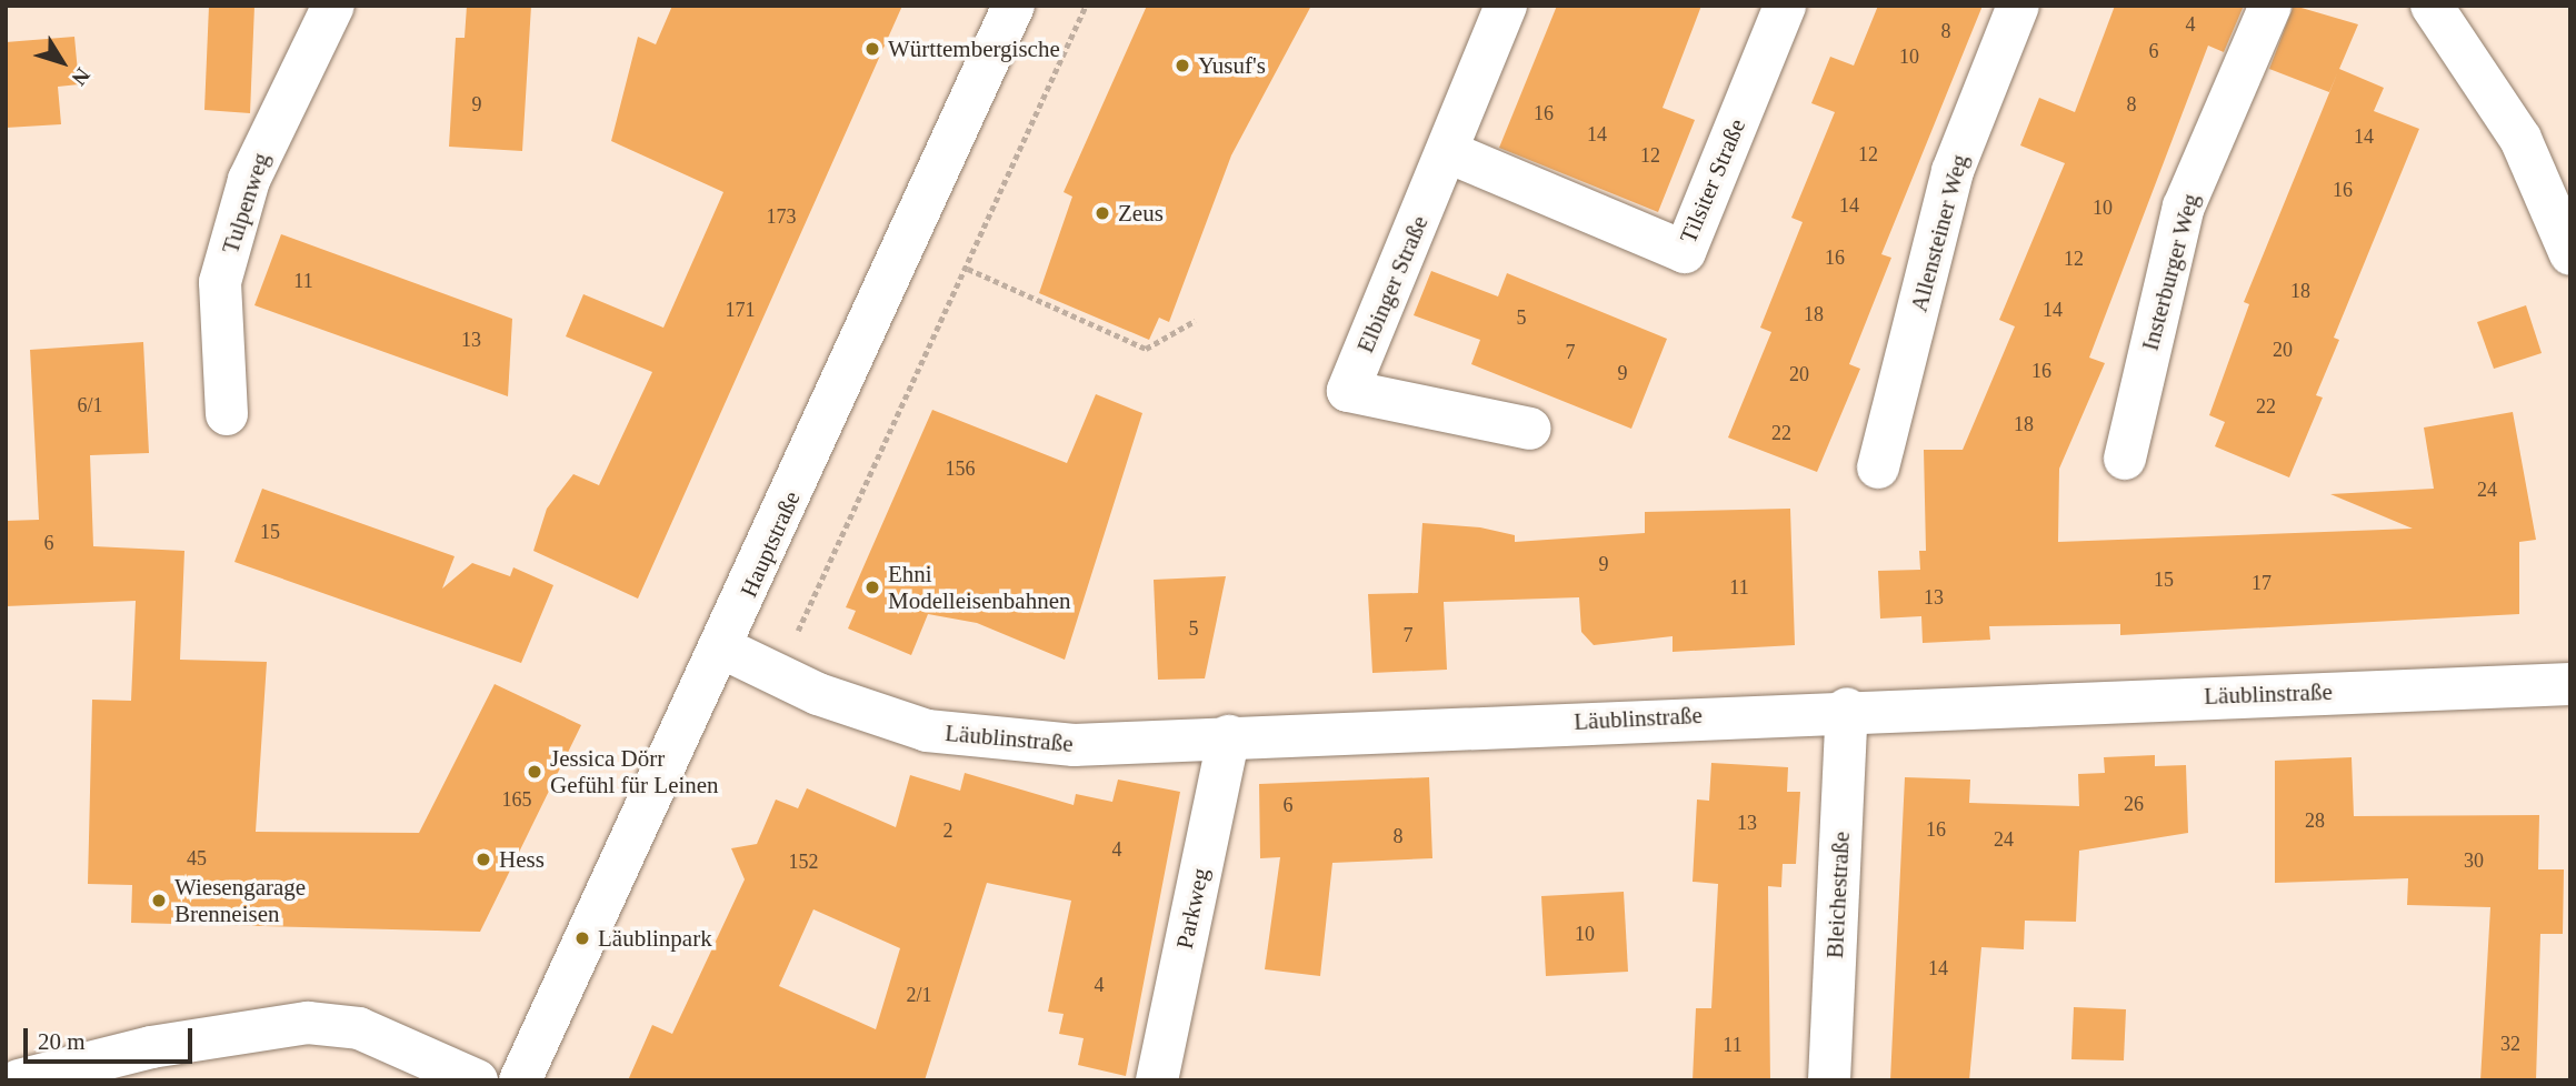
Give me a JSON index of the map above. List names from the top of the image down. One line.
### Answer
{"streets":{"street":["Tilsiter Straße","Tulpenweg","Allensteiner Weg","Insterburger Weg","Elbinger Straße","Hauptstraße","Läublinstraße","Bleichestraße","Parkweg"]},"crossings":[["Tilsiter Straße","Elbinger Straße"],["Hauptstraße","Läublinstraße"],["Läublinstraße","Bleichestraße"],["Läublinstraße","Parkweg"]],"places":["Württembergische","Yusuf's","Zeus","Ehni Modelleisenbahnen","Jessica Dörr Gefühl für Leinen","Hess","Wiesengarage Brenneisen","Läublinpark"],"house_numbers":["4","8","6","10","9","8","16","14","14","12","12","16","14","10","173","16","12","11","18","171","14","18","5","13","20","7","16","9","20","6/1","22","18","22","156","24","15","6","9","15","17","11","13","5","7","165","26","6","28","13","16","2","8","24","4","45","30","152","10","14","4","2/1","32","11"],"scale_bar":"20 m","north":"bottom right"}
